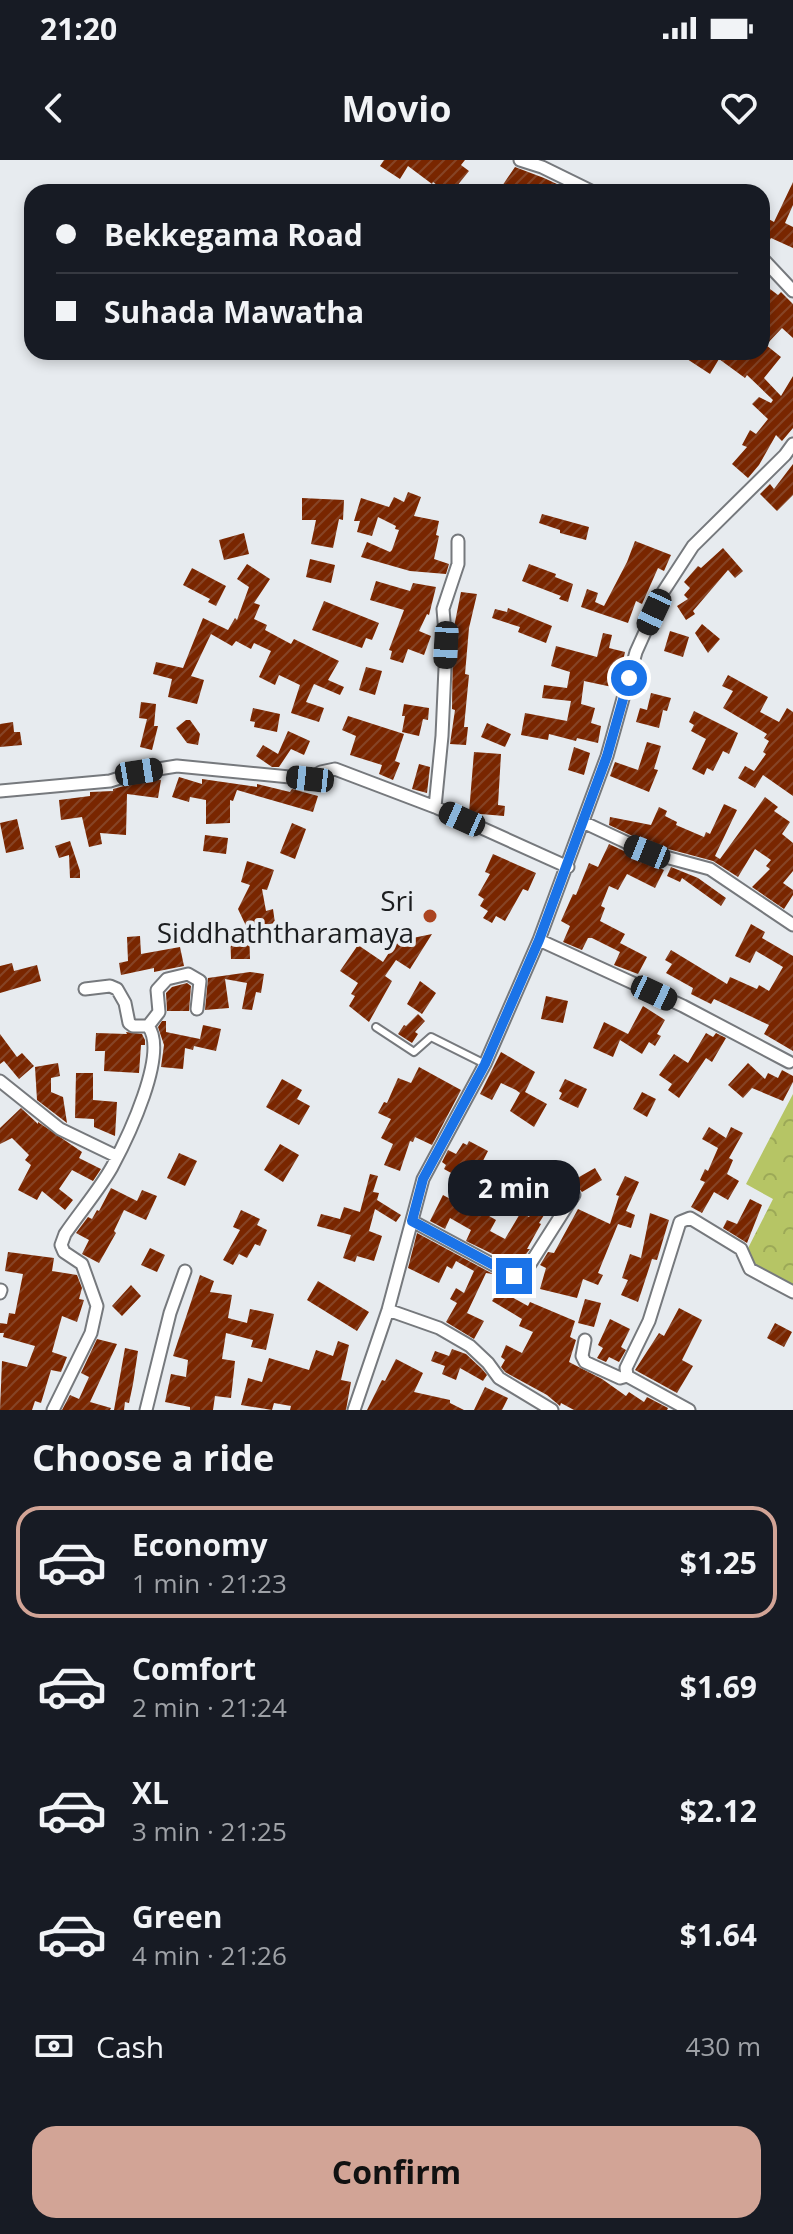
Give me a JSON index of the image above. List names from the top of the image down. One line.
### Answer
{"places":["Sri Siddhaththaramaya"],"page":{"status":"21:20","header":"Movio","banner":["Bekkegama Road","Suhada Mawatha"],"bubble":"2 min","heading":"Choose a ride","list":[{"name":"Economy","note":"1 min · 21:23","value":"$1.25"},{"name":"Comfort","note":"2 min · 21:24","value":"$1.69"},{"name":"XL","note":"3 min · 21:25","value":"$2.12"},{"name":"Green","note":"4 min · 21:26","value":"$1.64"}],"pay":["Cash","430 m"],"buttons":"Confirm"}}
